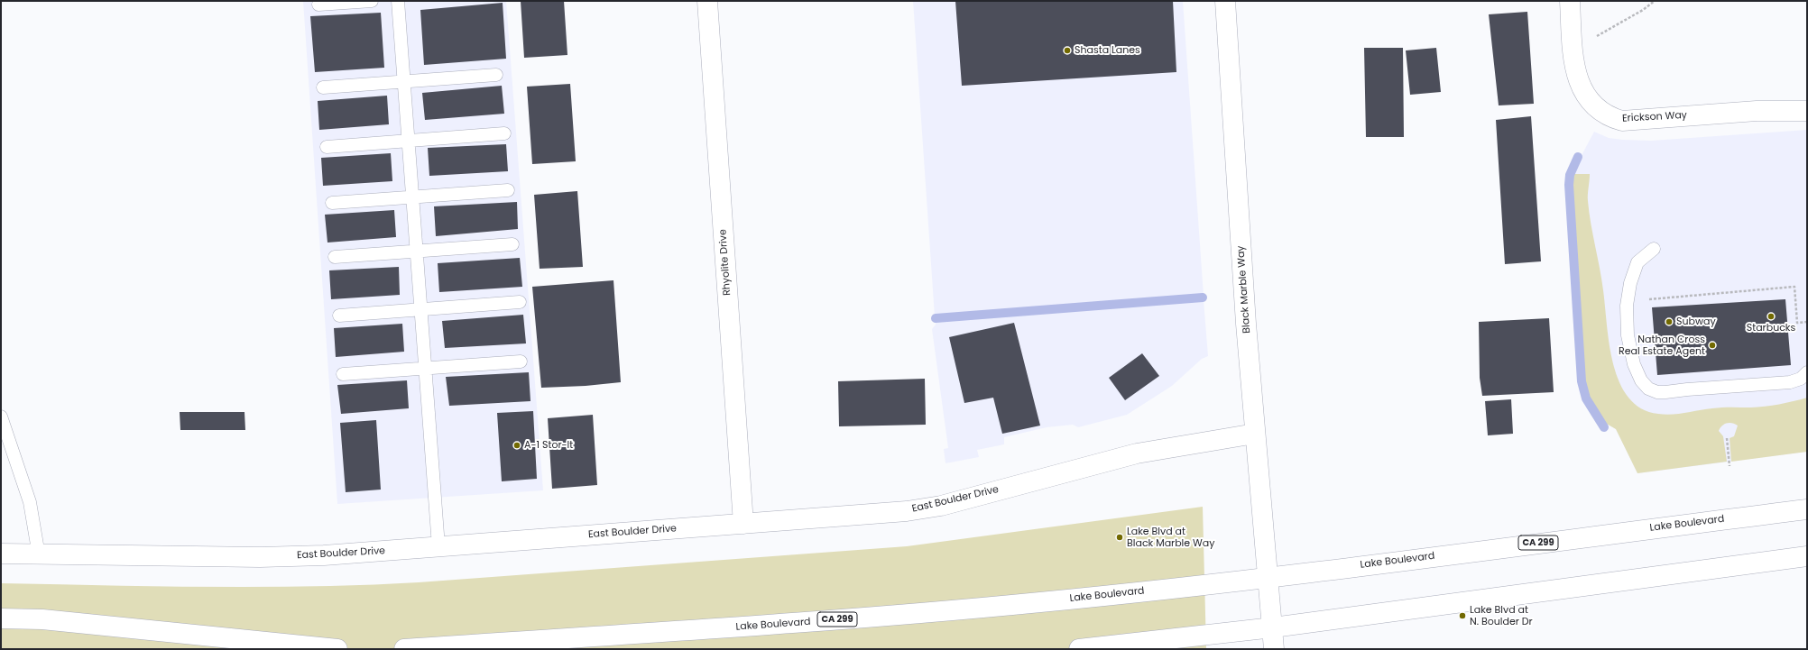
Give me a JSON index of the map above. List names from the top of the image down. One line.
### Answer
{"streets":{"main road":["Erickson Way","Rhyolite Drive","Black Marble Way","East Boulder Drive","Lake Boulevard","CA 299"]},"crossings":[["Rhyolite Drive","East Boulder Drive"],["Black Marble Way","East Boulder Drive"],["Black Marble Way","Lake Boulevard"]],"places":["Shasta Lanes","Starbucks","Subway","Nathan Cross Real Estate Agent","A-1 Stor-It","Lake Blvd at Black Marble Way","Lake Blvd at N. Boulder Dr"]}
